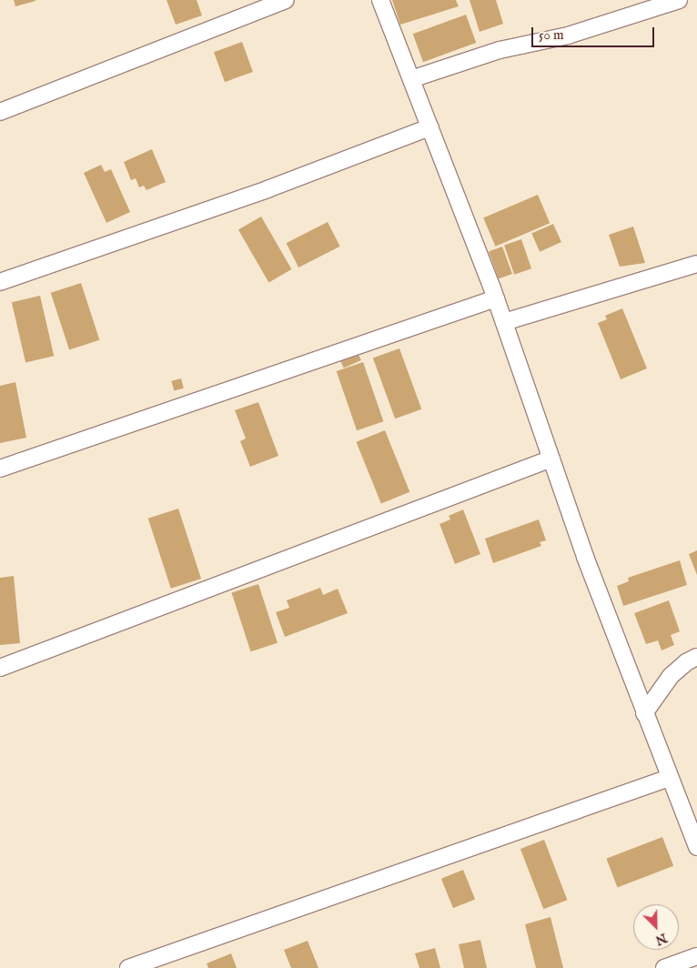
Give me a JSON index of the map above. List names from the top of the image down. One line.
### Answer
{"scale_bar":"50 m","north":"bottom right"}
